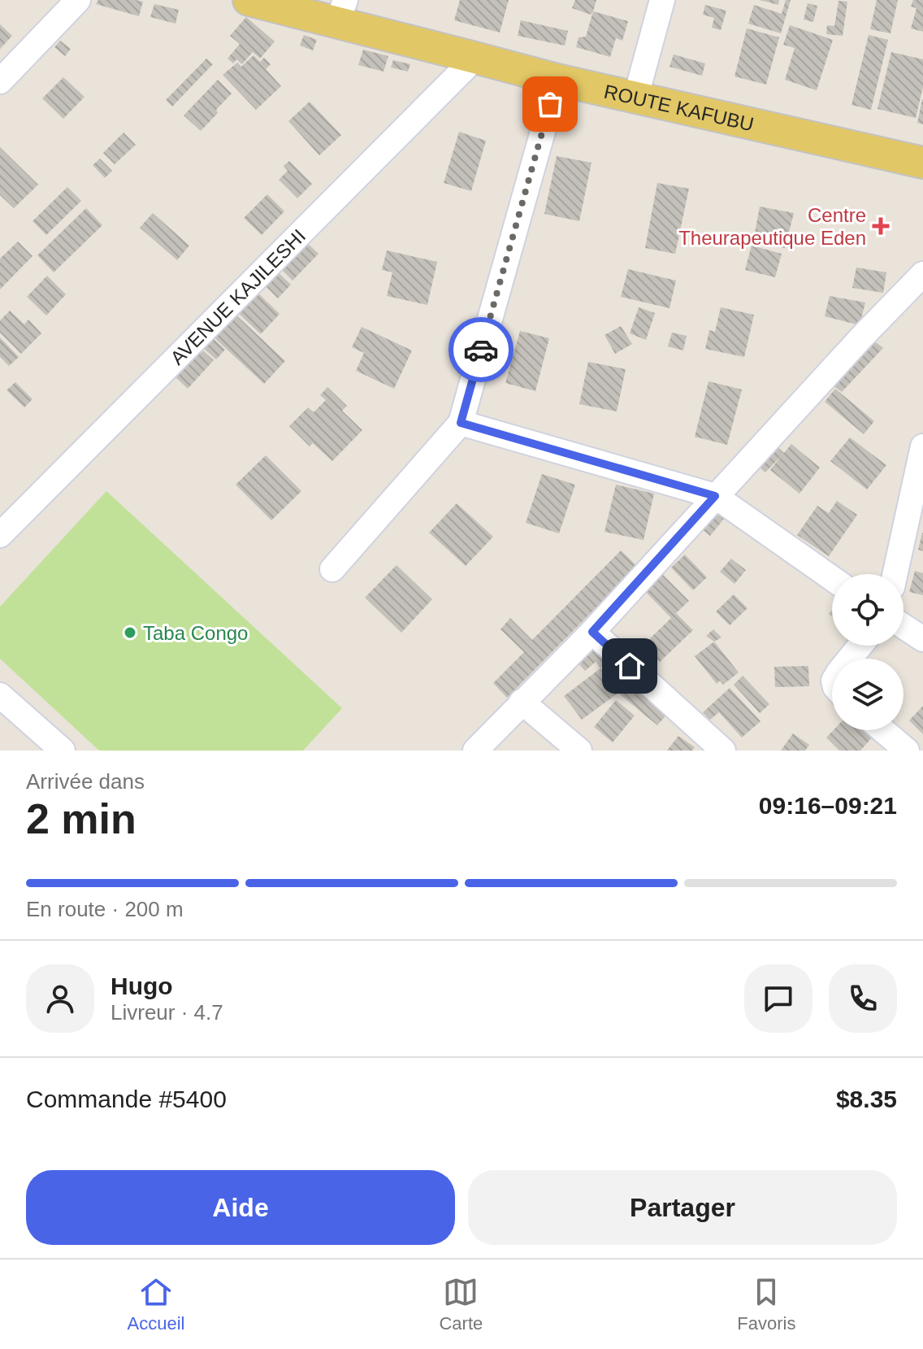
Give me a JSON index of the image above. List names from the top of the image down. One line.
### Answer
{"streets":{"main road":["ROUTE KAFUBU"],"street":["AVENUE KAJILESHI"]},"crossings":[["ROUTE KAFUBU","AVENUE KAJILESHI"]],"places":{"health":["Centre Theurapeutique Eden"],"other":["Taba Congo"]},"page":{"heading":["2 min","Arrivée dans","09:16–09:21"],"panel":["Hugo","Livreur · 4.7","Commande #5400","$8.35"],"bar":"En route · 200 m","buttons":["Aide","Partager"],"tabs":["Accueil","Carte","Favoris"]}}
